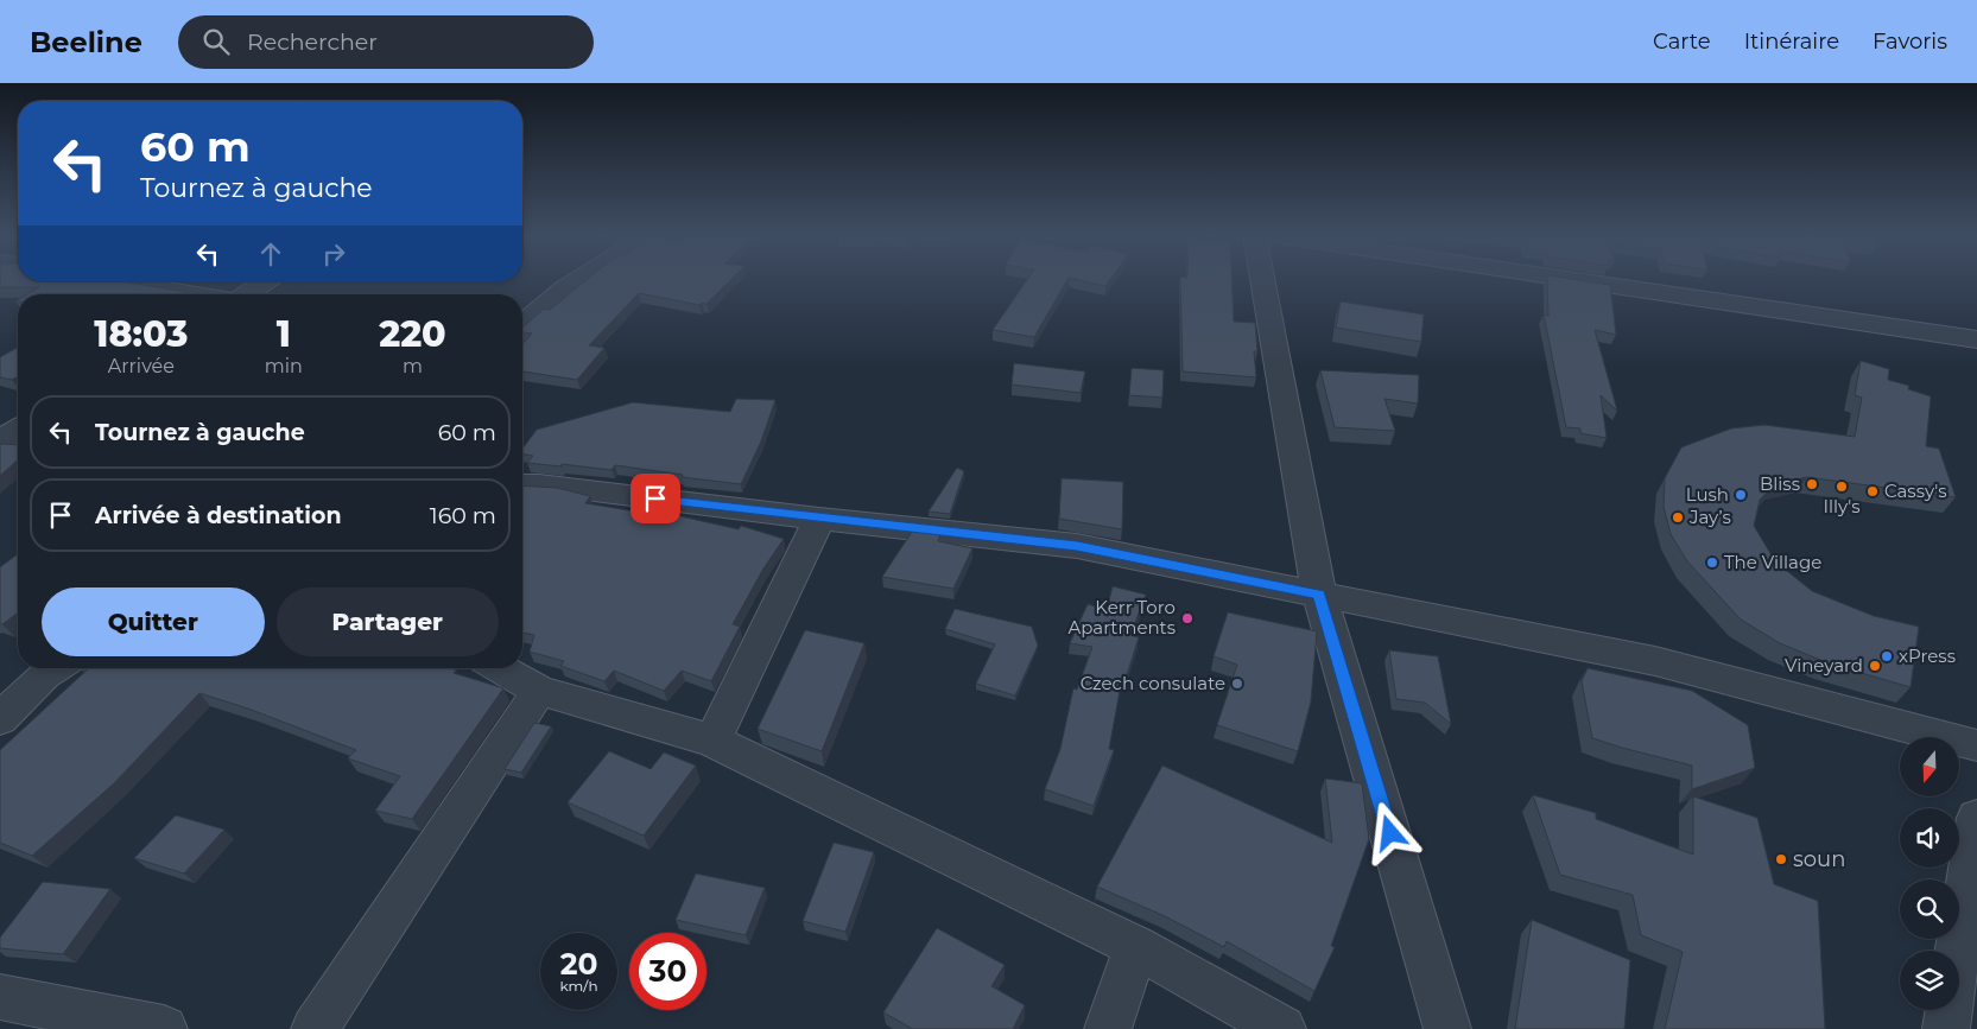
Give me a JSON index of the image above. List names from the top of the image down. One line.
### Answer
{"places":["Bliss","Illy's","Cassy's","Lush","Jay’s","The Village","Kerr Toro Apartments","xPress","Vineyard","Czech consulate","soun"],"north":"bottom","page":{"header":"Beeline","search":"Rechercher","nav":["Carte","Itinéraire","Favoris"],"turn":["60 m","Tournez à gauche"],"eta":["18:03","Arrivée","1","min","220","m"],"list":[{"name":"Tournez à gauche","value":"60 m"},{"name":"Arrivée à destination","value":"160 m"}],"buttons":["Quitter","Partager"],"speed":"20 km/h","limit":"30"}}
